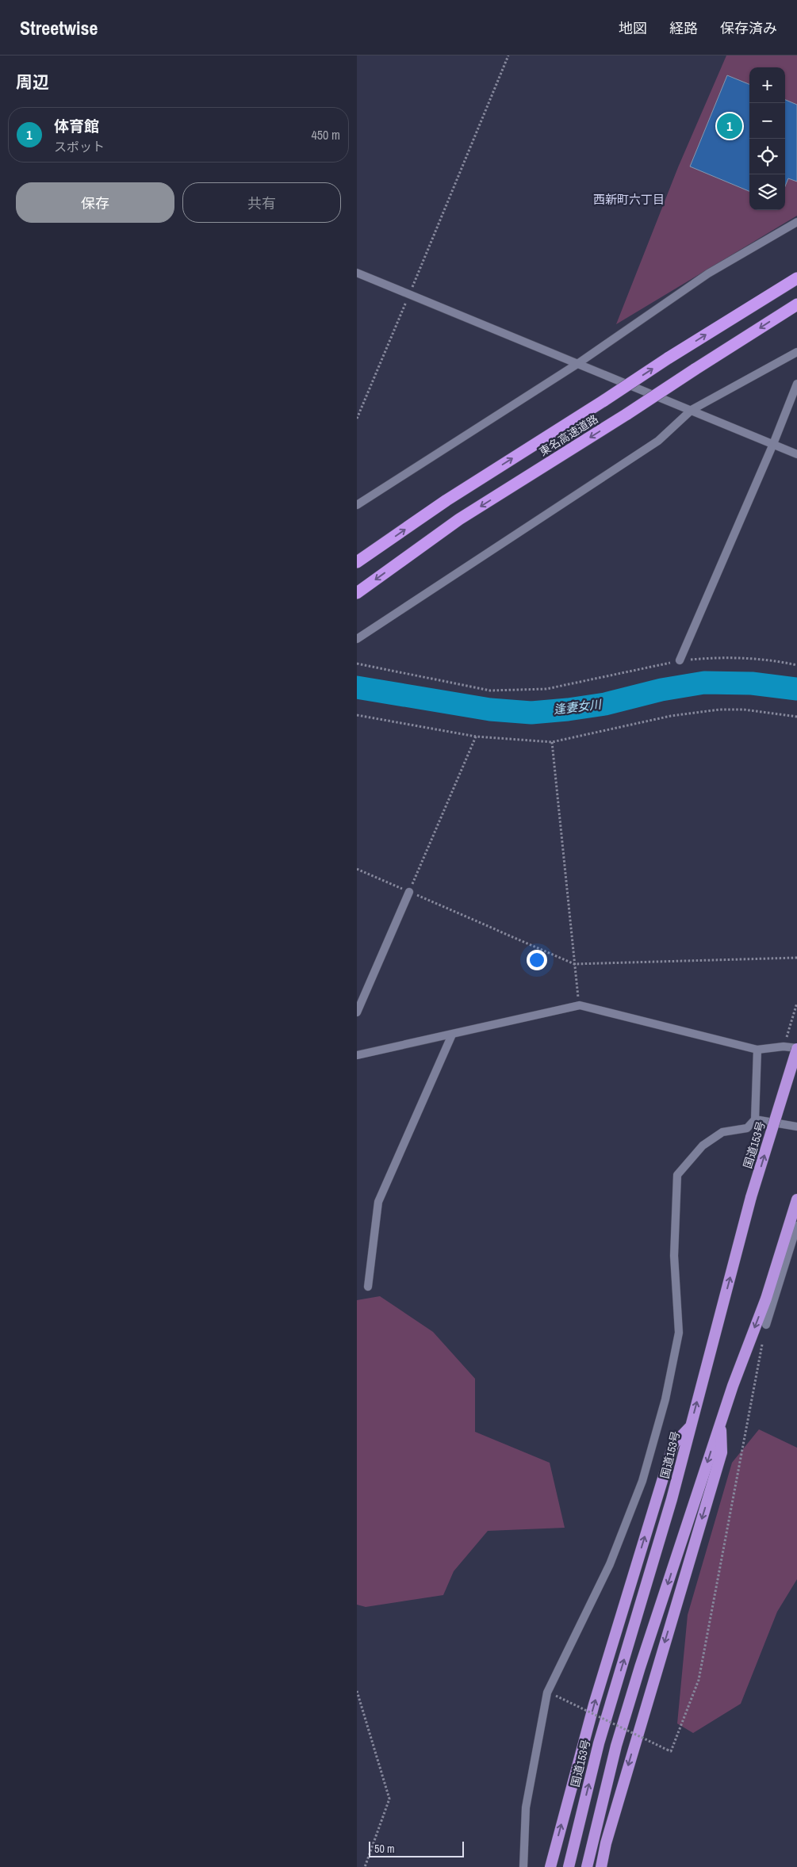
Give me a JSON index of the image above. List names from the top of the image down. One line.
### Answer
{"streets":{"highway":["東名高速道路","国道153号"]},"districts":["西新町六丁目"],"water":["逢妻女川"],"scale_bar":"50 m","page":{"header":"Streetwise","nav":["地図","経路","保存済み"],"heading":"周辺","map_buttons":["+","−"],"list":[{"mark":"1","name":"体育館","note":"スポット","value":"450 m"}],"pins":"1","buttons":["保存","共有"],"scale":"50 m"}}
